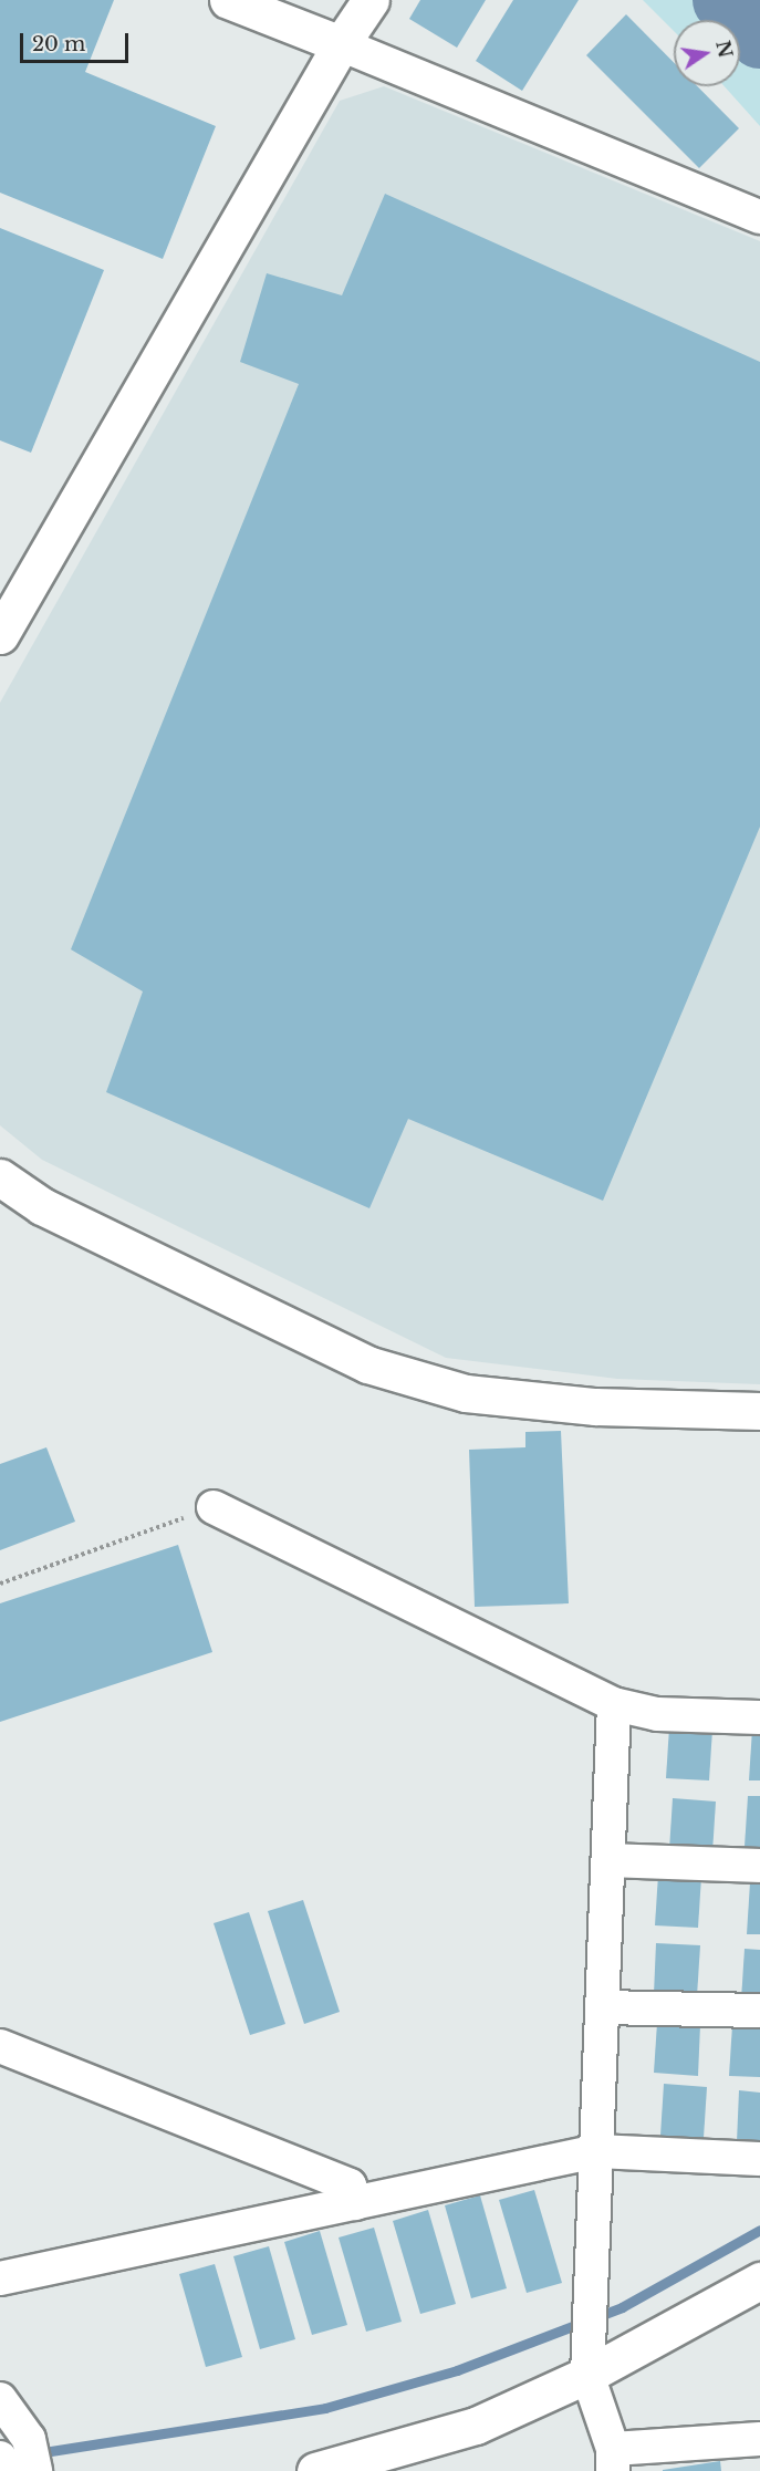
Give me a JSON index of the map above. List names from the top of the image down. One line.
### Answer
{"scale_bar":"20 m","north":"right"}
